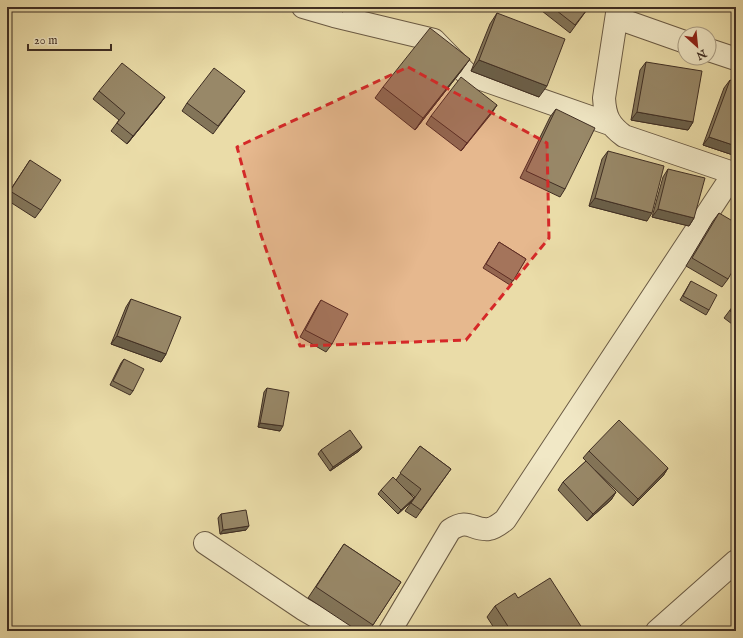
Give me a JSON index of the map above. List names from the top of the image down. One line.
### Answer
{"scale_bar":"20 m","north":"bottom right"}
